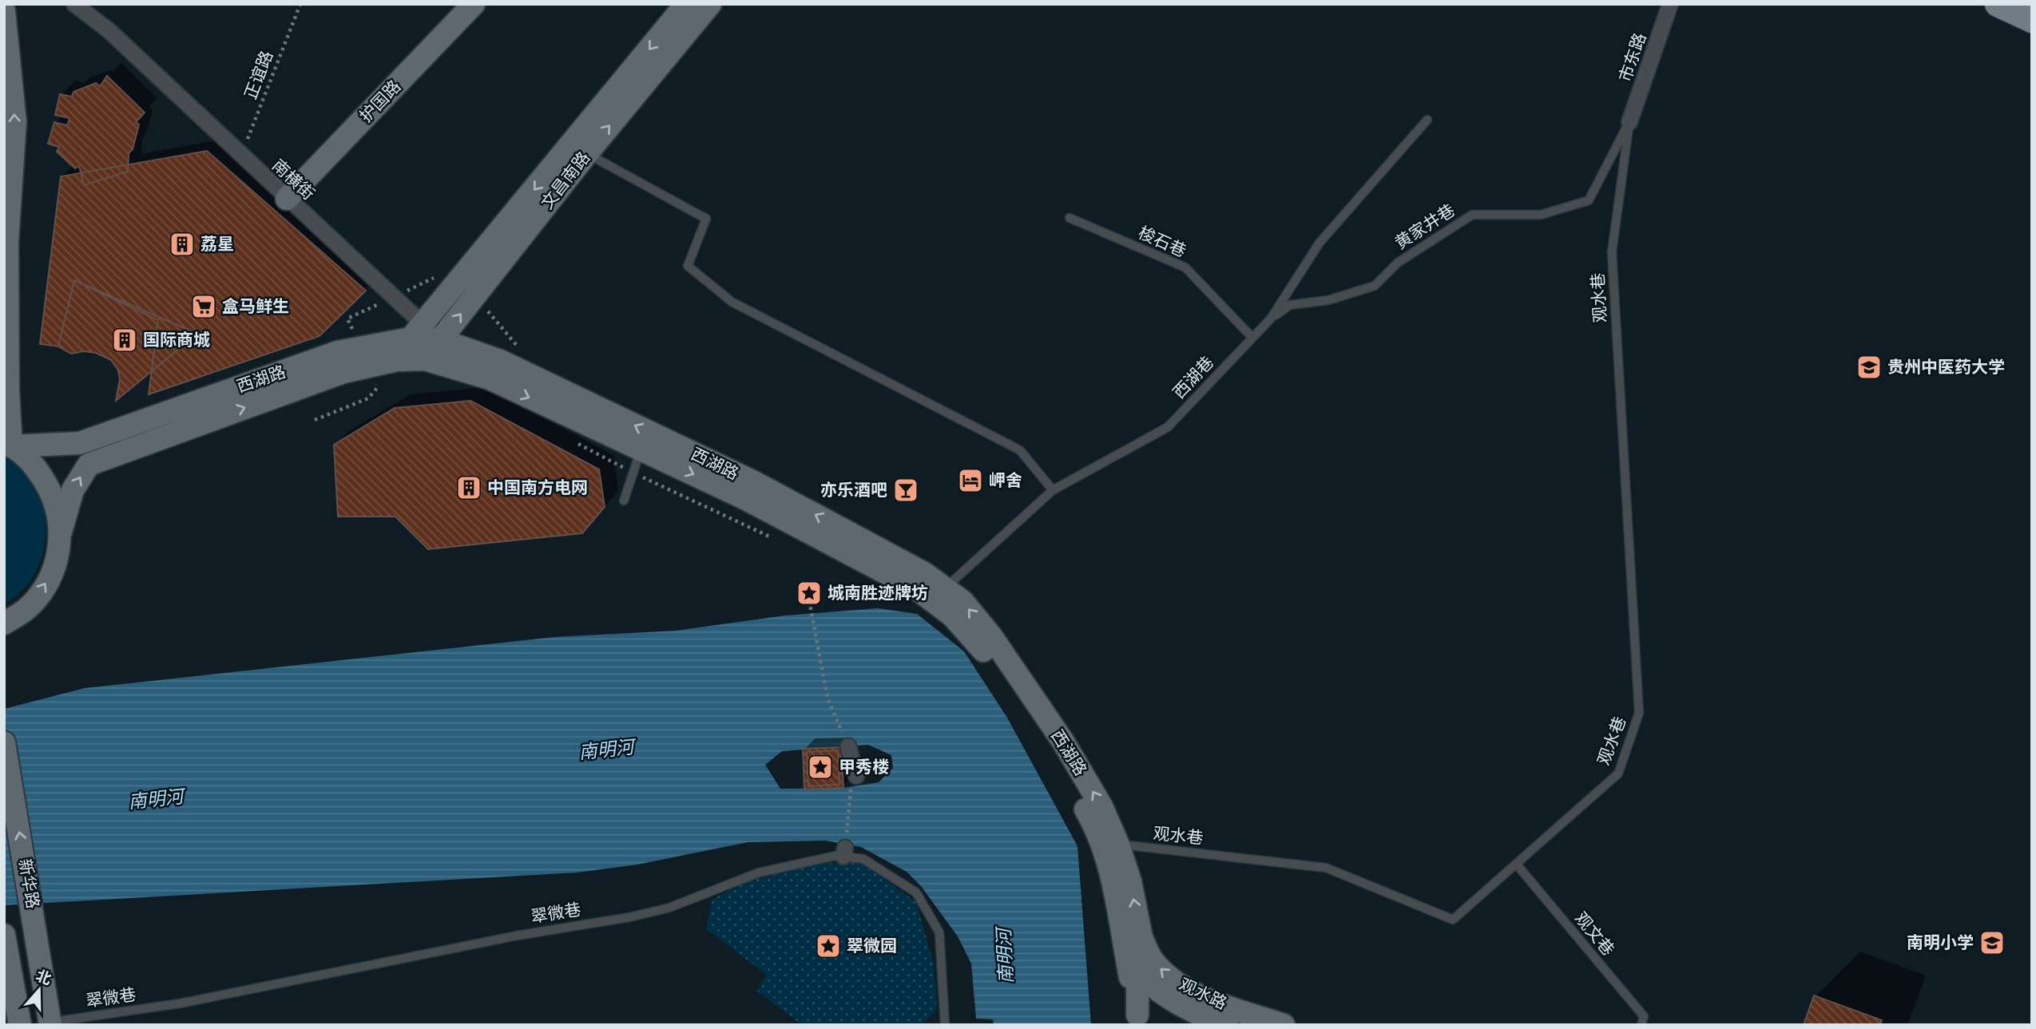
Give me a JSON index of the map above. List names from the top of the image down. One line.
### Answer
{"streets":{"main road":["护国路","文昌南路","西湖路","新华路","观水路"],"street":["市东路","南横街"],"lane":["黄家井巷","梭石巷","观水巷","西湖巷","翠微巷","观文巷"],"path":["正谊路"]},"crossings":[["市东路","黄家井巷"],["市东路","观水巷"],["正谊路","南横街"],["护国路","南横街"],["南横街","文昌南路"],["南横街","西湖路"],["文昌南路","西湖路"],["黄家井巷","观水巷"],["黄家井巷","西湖巷"],["梭石巷","西湖巷"],["观水巷","西湖路"],["观水巷","观文巷"],["西湖巷","西湖路"],["西湖路","观水路"],["新华路","翠微巷"]],"water":["南明河"],"places":{"building":["荔星","国际商城","中国南方电网"],"supermarket":["盒马鲜生"],"school or university":["贵州中医药大学","南明小学"],"hotel":["岬舍"],"bar":["亦乐酒吧"],"place":["城南胜迹牌坊","甲秀楼","翠微园"]},"north":"top"}
